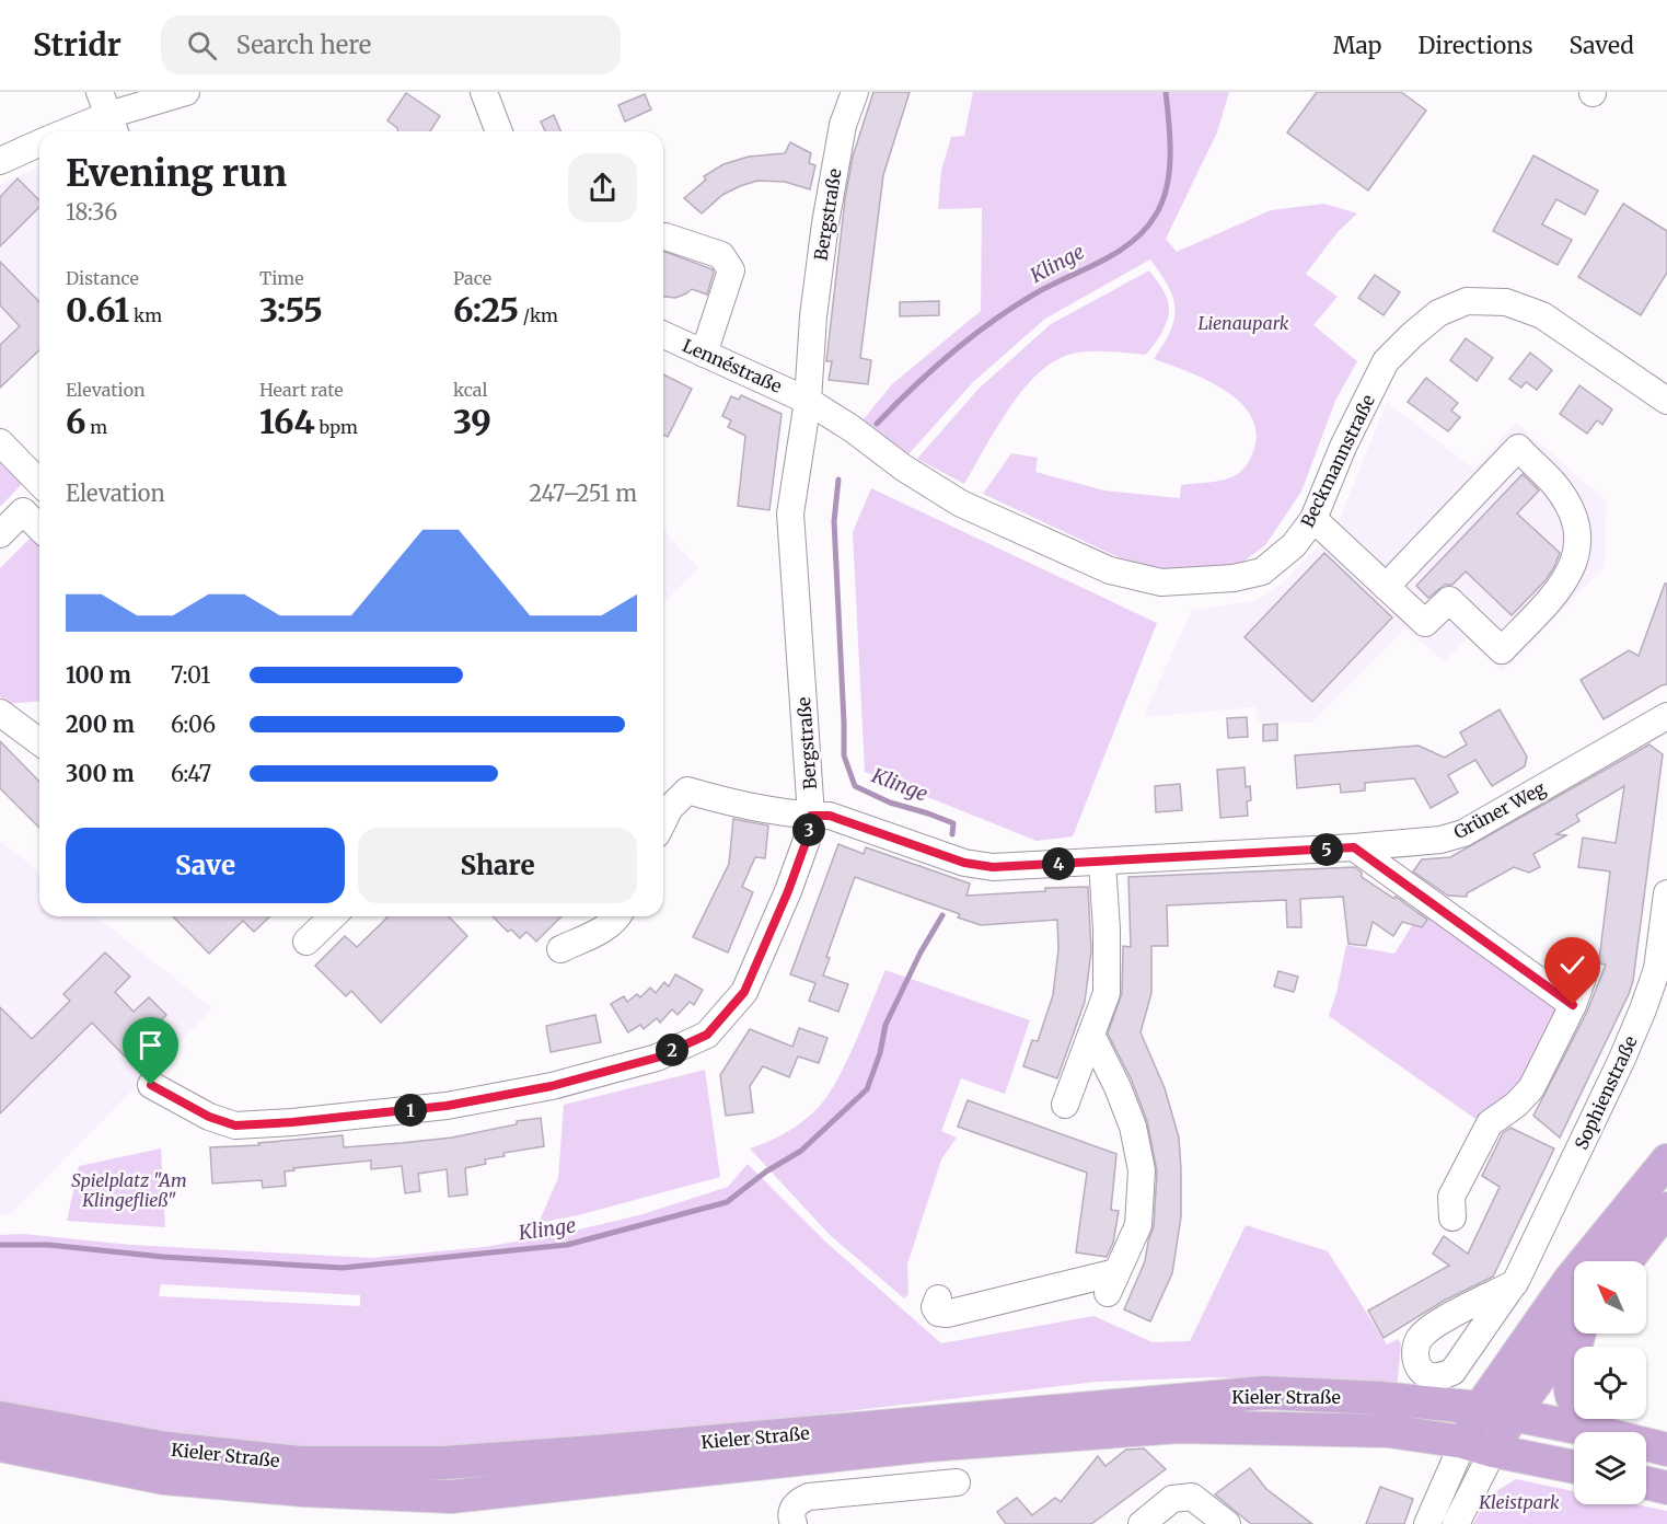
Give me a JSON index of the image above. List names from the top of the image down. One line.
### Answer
{"streets":{"main road":["Kieler Straße"],"street":["Bergstraße","Lennéstraße","Beckmannstraße","Grüner Weg","Sophienstraße"]},"crossings":[["Bergstraße","Lennéstraße"],["Bergstraße","Beckmannstraße"],["Bergstraße","Grüner Weg"],["Lennéstraße","Beckmannstraße"]],"water":["Klinge"],"parks":["Lienaupark","Spielplatz \"Am Klingefließ\"","Kleistpark"],"north":"top left","page":{"header":"Stridr","search":"Search here","nav":["Map","Directions","Saved"],"heading":["Evening run","18:36"],"stats":[["Distance","0.61 km"],["Time","3:55"],["Pace","6:25 /km"],["Elevation","6 m"],["Heart rate","164 bpm"],["kcal","39"]],"chart":["Elevation","247–251 m"],"list":[{"name":"100 m","note":"7:01"},{"name":"200 m","note":"6:06"},{"name":"300 m","note":"6:47"}],"pins":["3","5","4","2","1"],"buttons":["Save","Share"]}}
